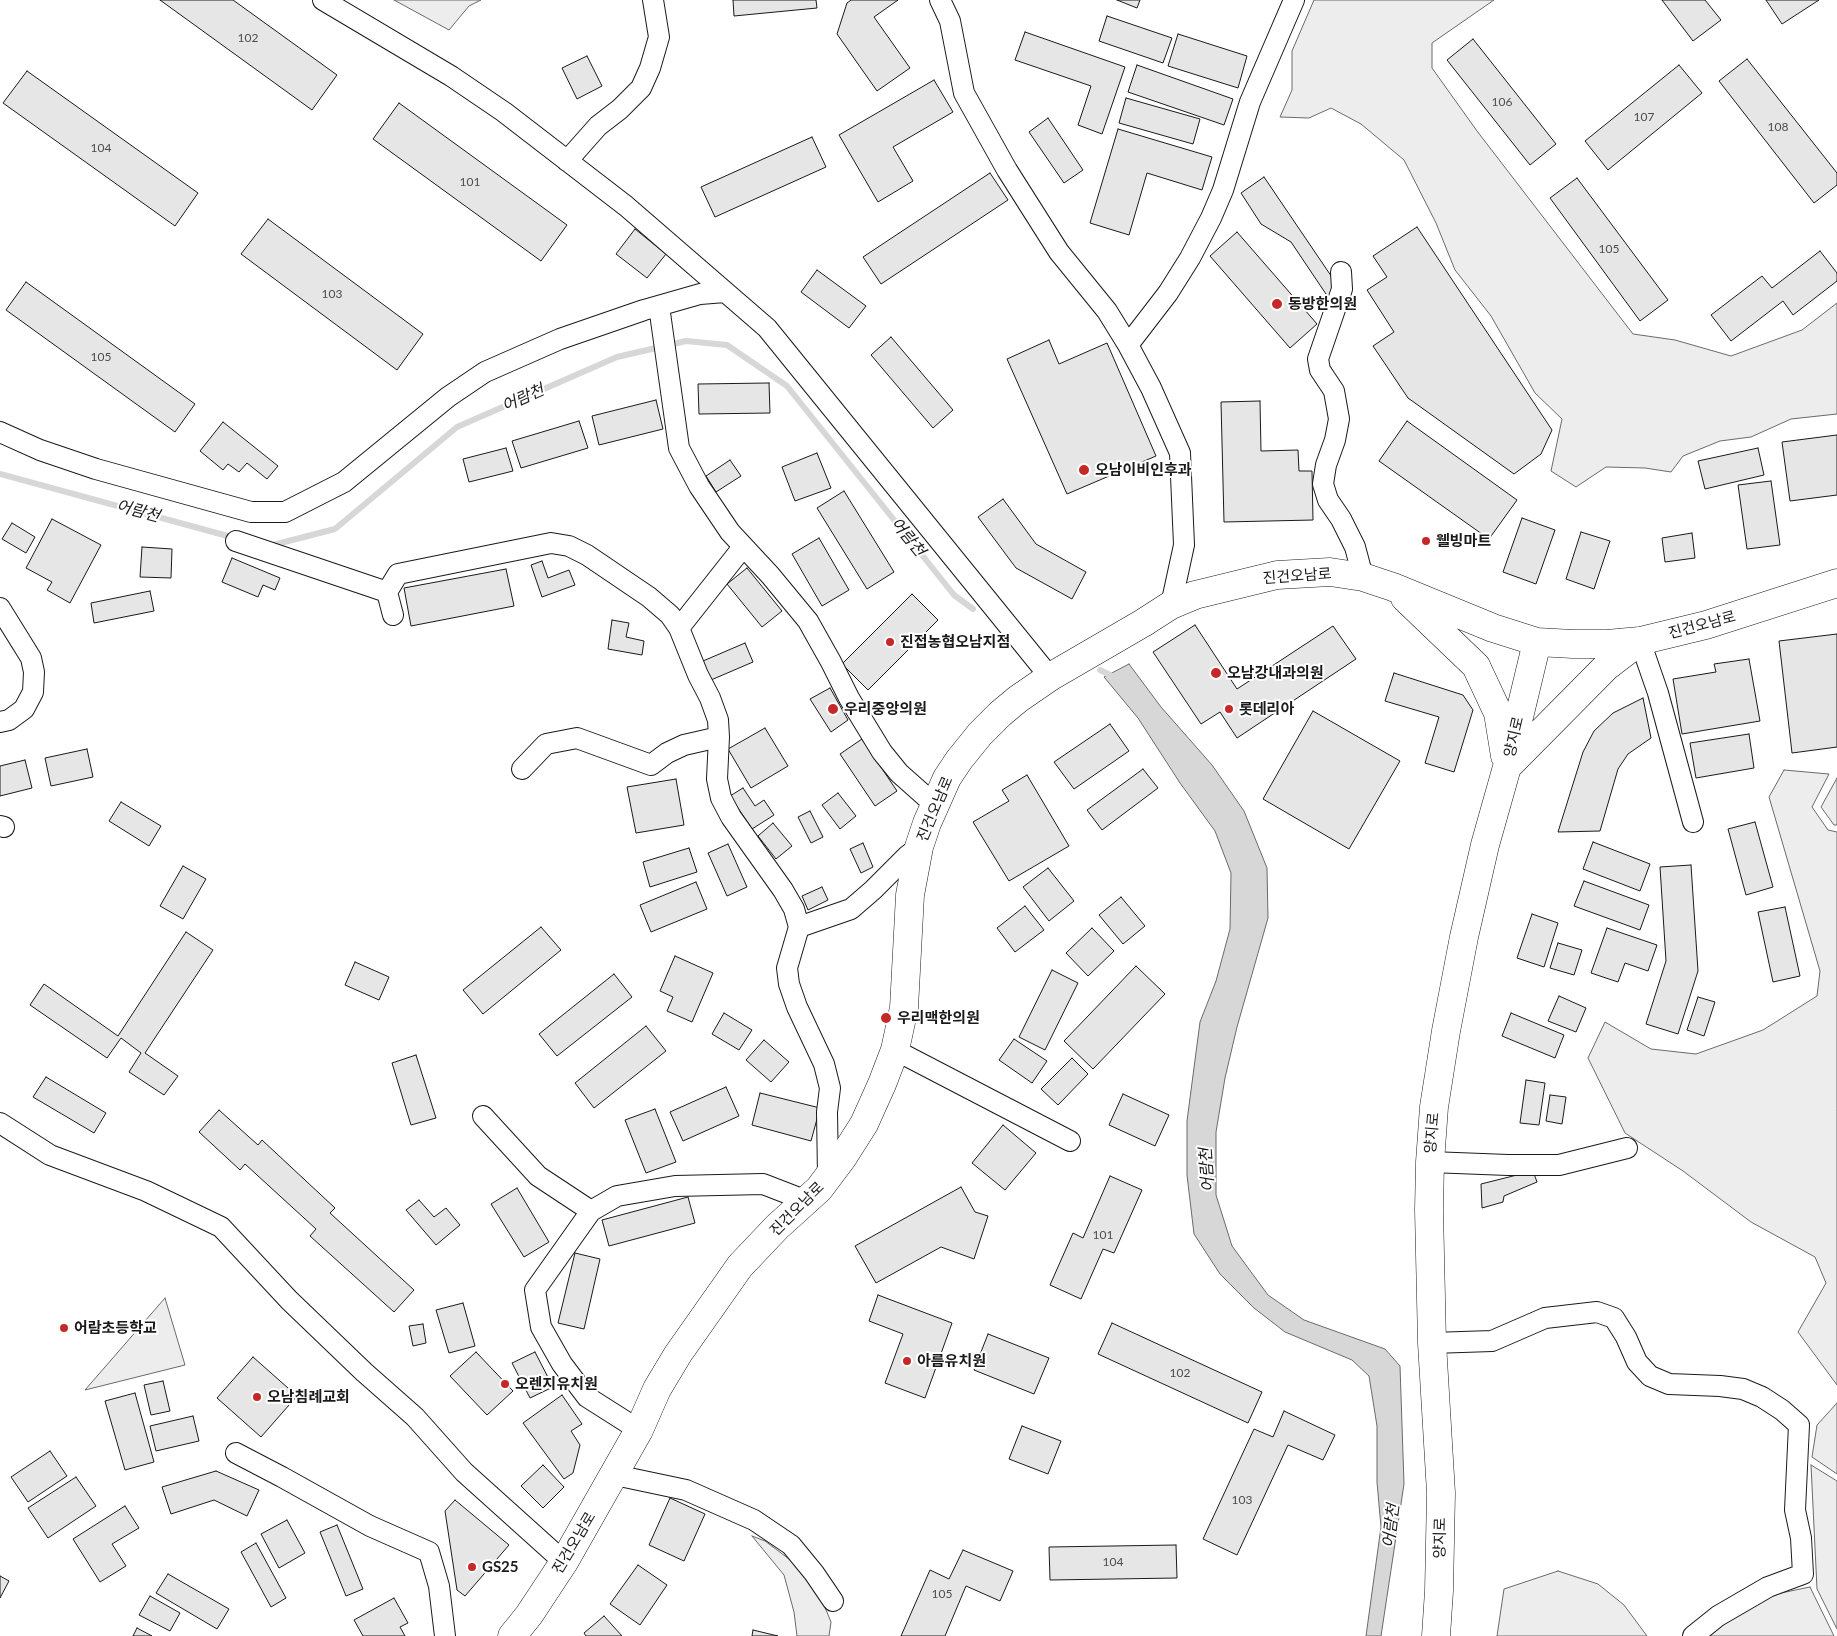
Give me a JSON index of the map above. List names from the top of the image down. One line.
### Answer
{"streets":{"main road":["진건오남로","양지로"]},"crossings":[["진건오남로","양지로"]],"water":["어람천"],"places":["동방한의원","오남이비인후과","웰빙마트","진접농협오남지점","오남강내과의원","우리중앙의원","롯데리아","우리맥한의원","어람초등학교","아름유치원","오렌지유치원","오남침례교회","GS25"],"house_numbers":["102","106","107","108","104","101","105","103","105","101","102","103","104","105"]}
